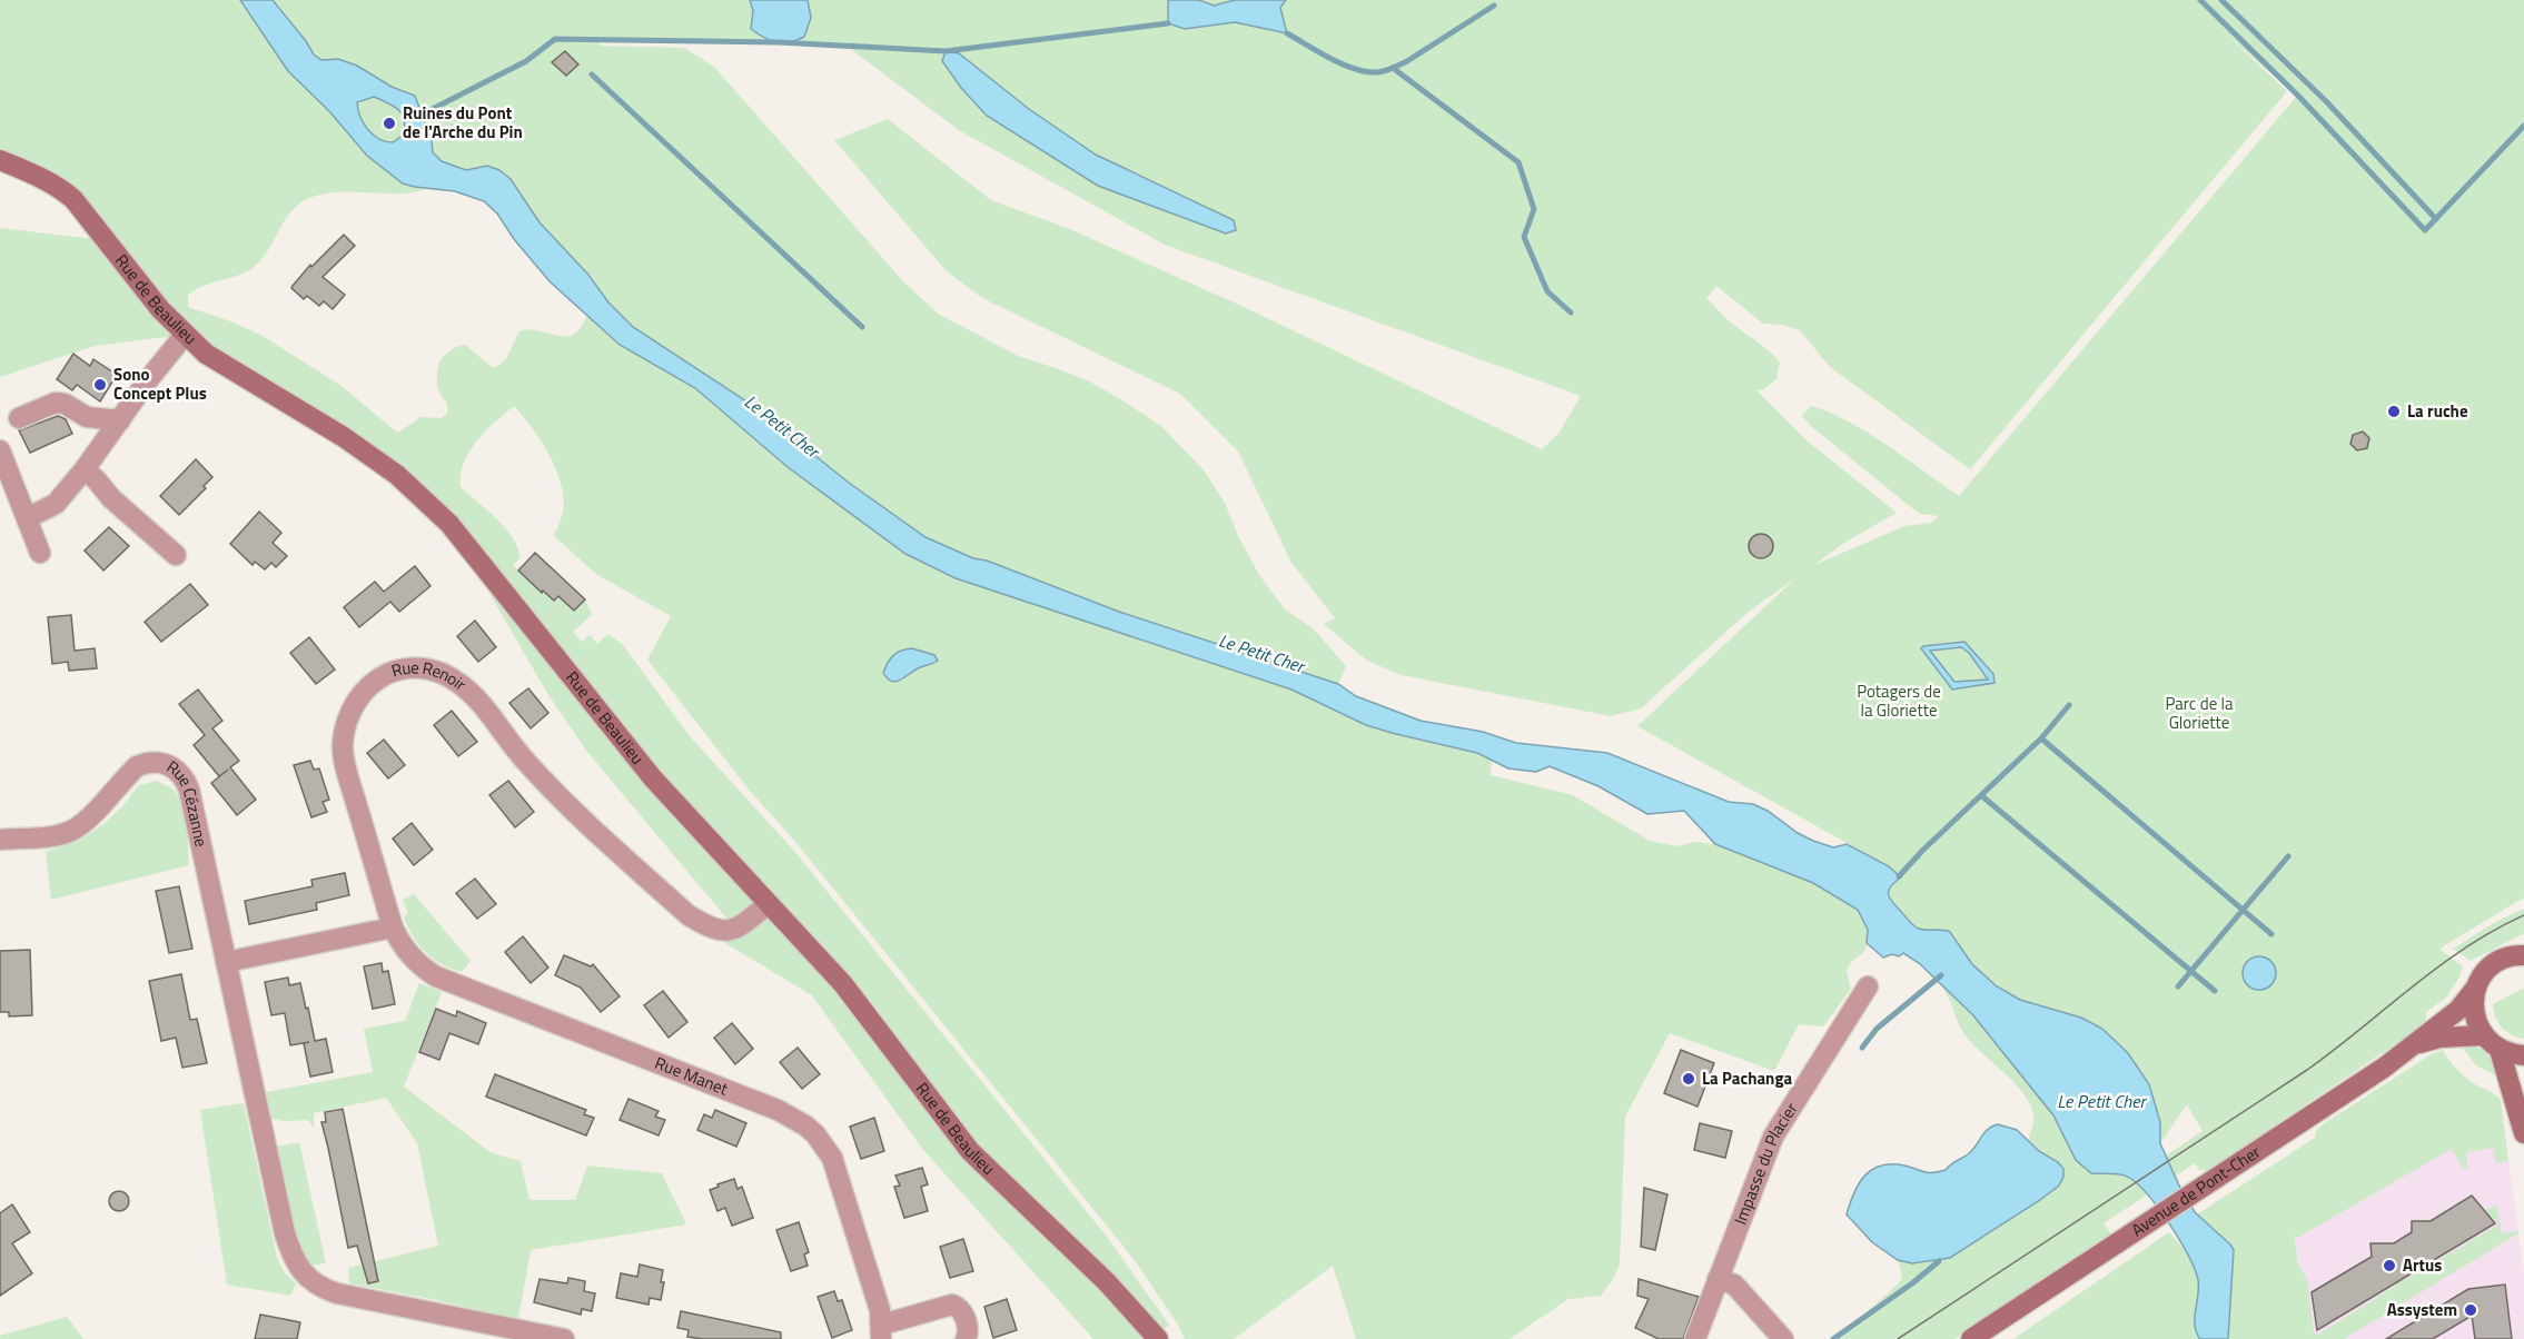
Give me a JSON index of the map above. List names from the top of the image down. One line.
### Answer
{"streets":{"street":["Rue de Beaulieu","Rue Renoir","Rue Cézanne","Rue Manet","Impasse du Placier","Avenue de Pont-Cher"]},"crossings":[["Rue de Beaulieu","Rue Renoir"],["Rue Renoir","Rue Manet"]],"water":["Le Petit Cher"],"parks":["Potagers de la Gloriette","Parc de la Gloriette"],"places":["Ruines du Pont de l'Arche du Pin","Sono Concept Plus","La ruche","La Pachanga","Artus","Assystem"]}
